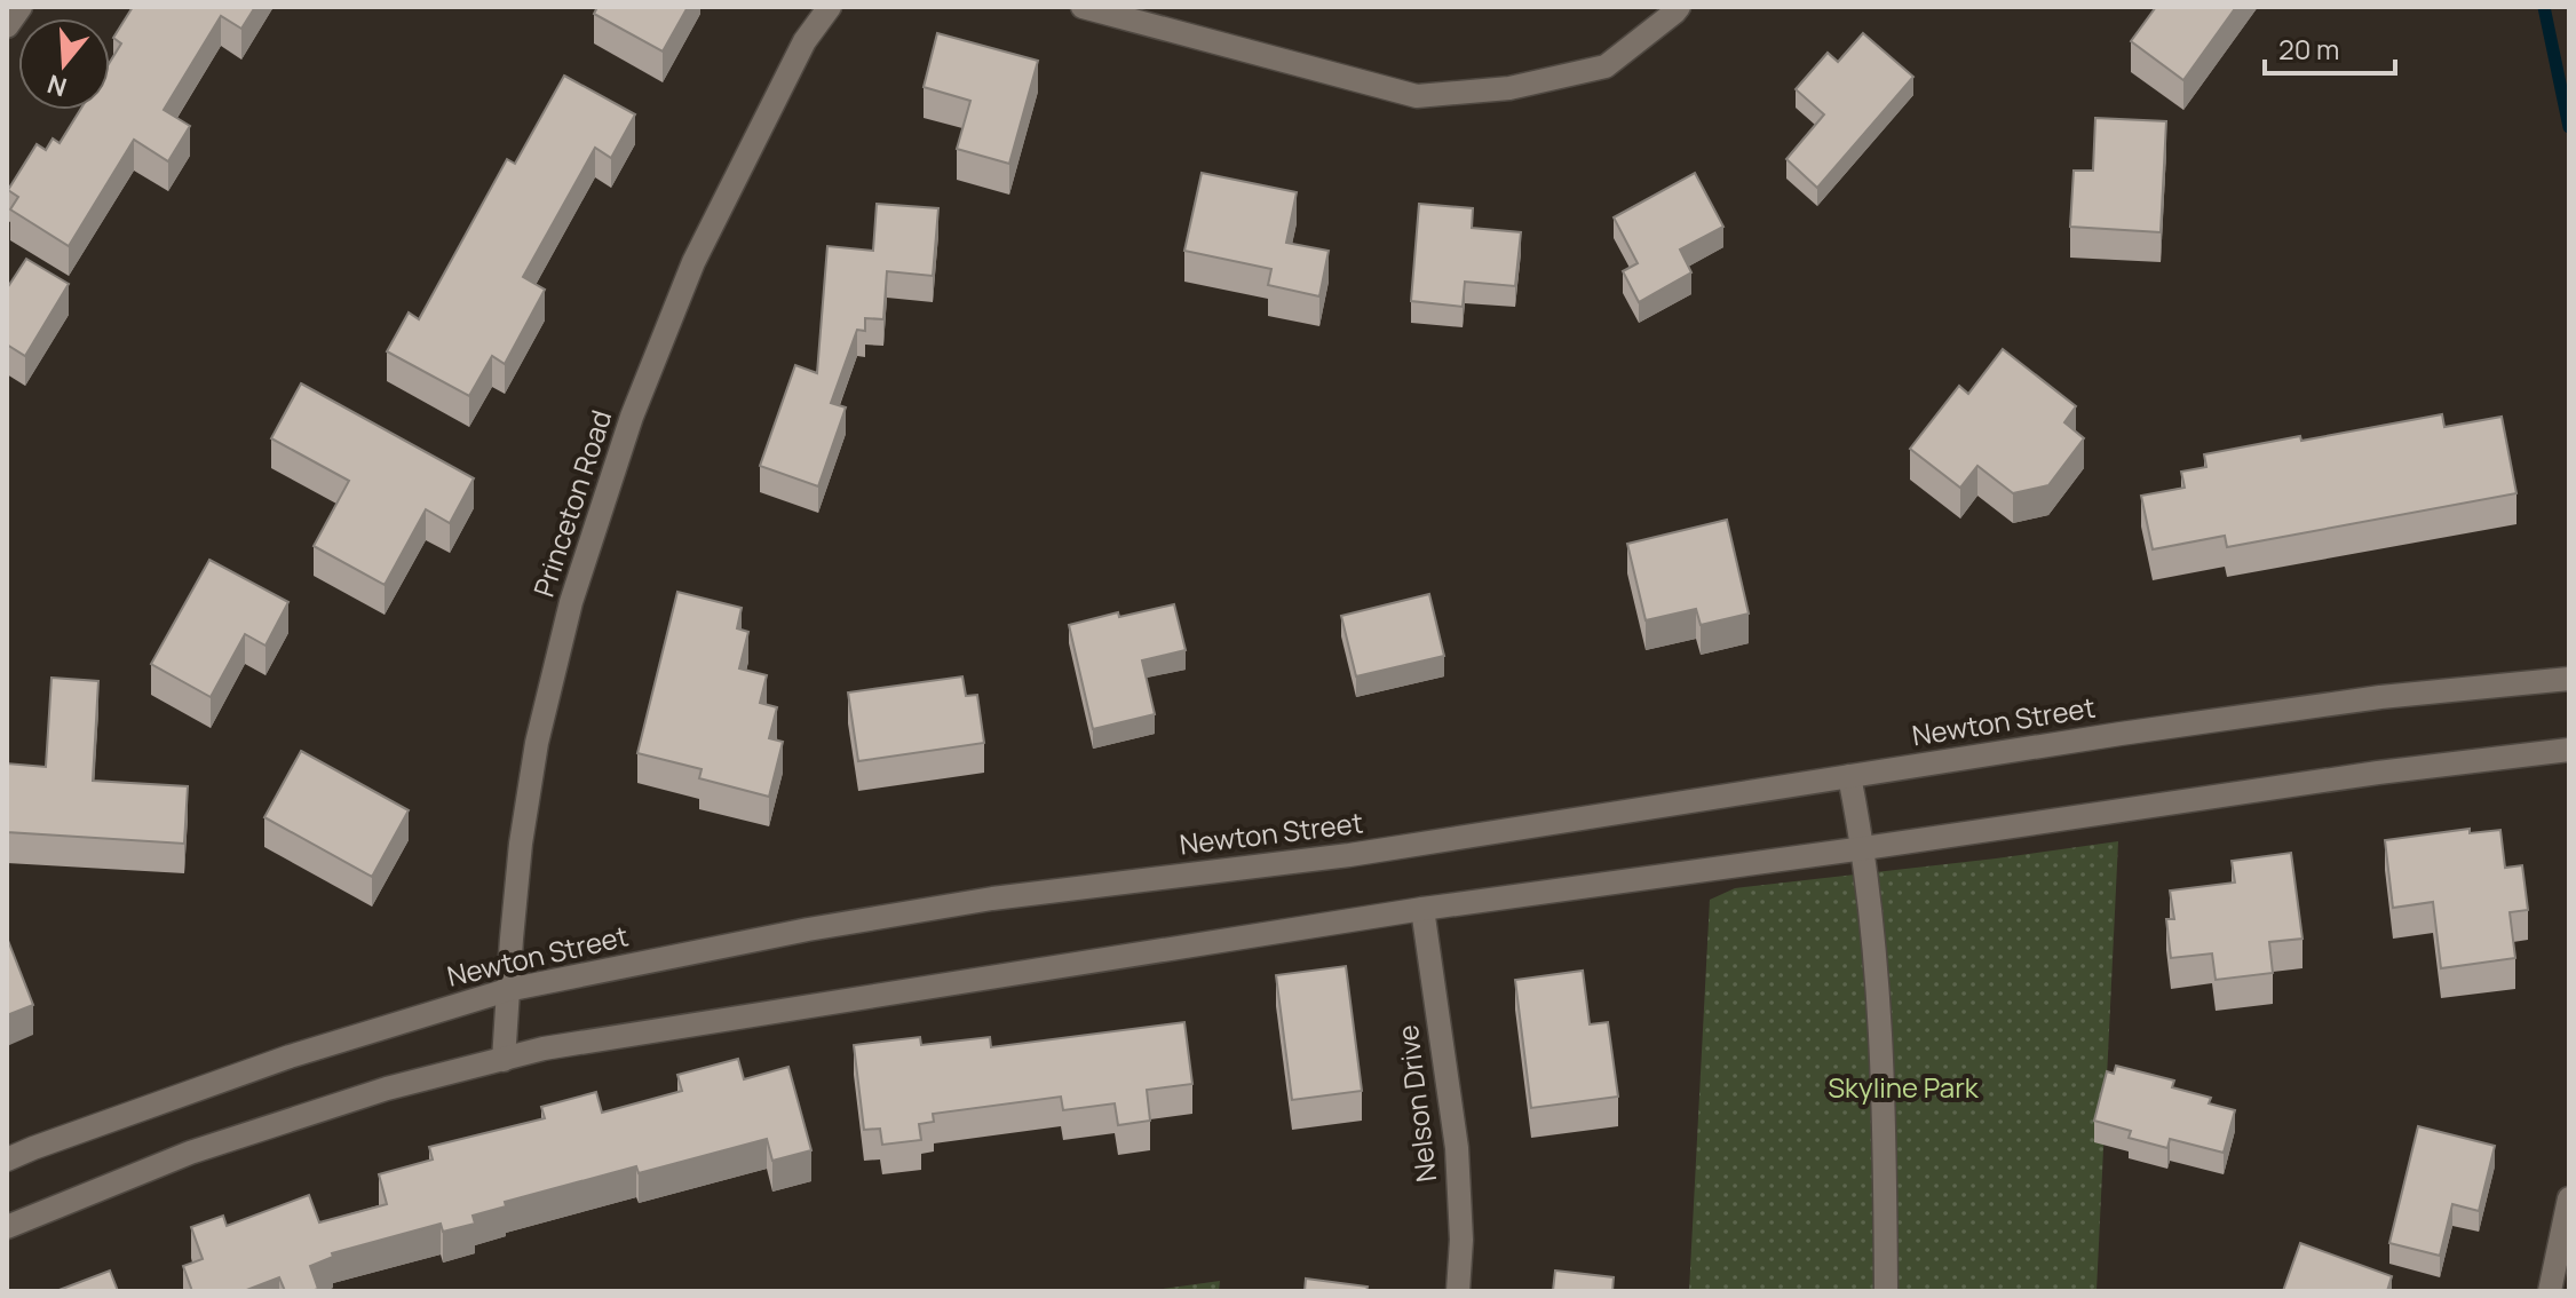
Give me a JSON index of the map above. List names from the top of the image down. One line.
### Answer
{"streets":{"main road":["Princeton Road","Newton Street","Nelson Drive"]},"crossings":[["Princeton Road","Newton Street"]],"parks":["Skyline Park"],"scale_bar":"20 m","north":"bottom"}
